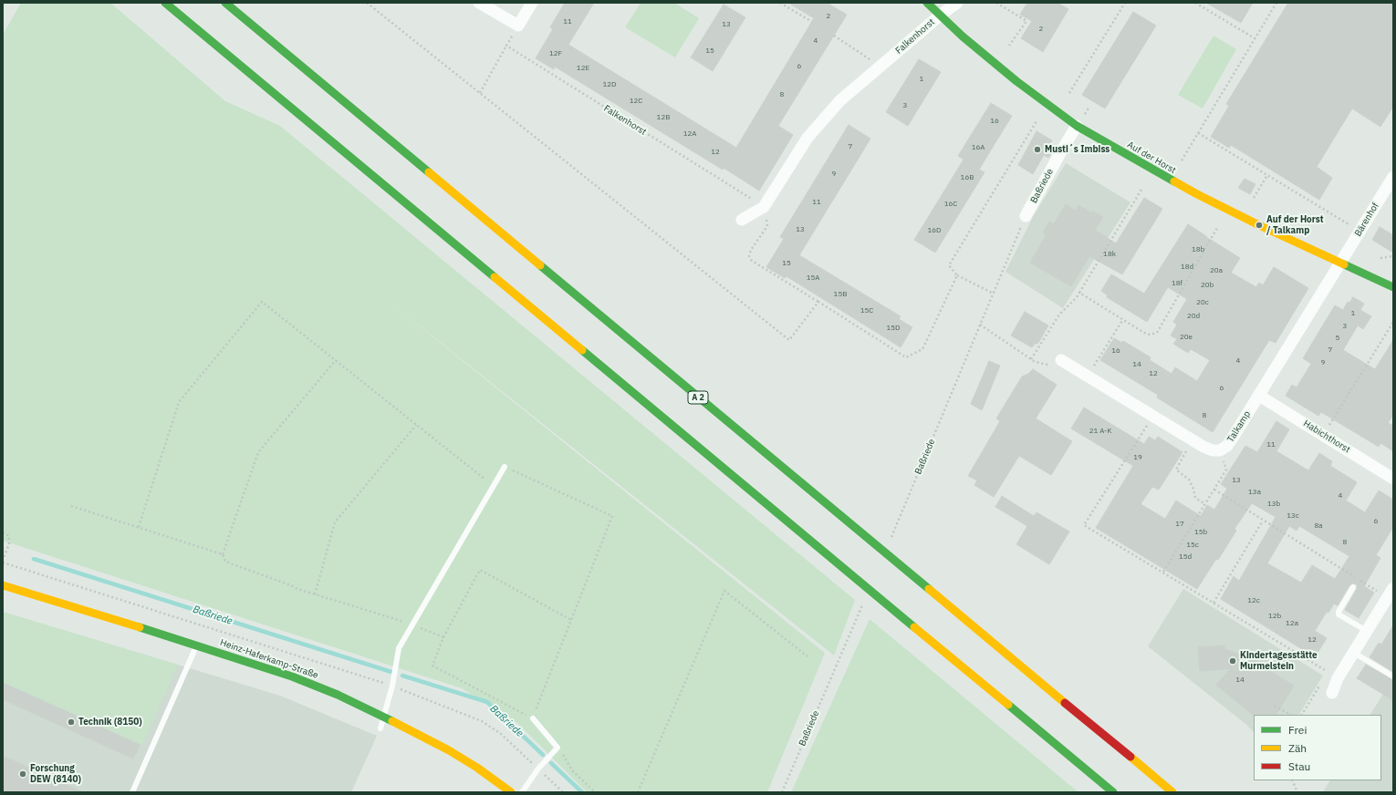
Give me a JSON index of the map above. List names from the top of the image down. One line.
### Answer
{"streets":{"main road":["Auf der Horst","A 2","Heinz-Haferkamp-Straße"],"street":["Falkenhorst","Baßriede","Bärenhof","Talkamp","Habichthorst"]},"crossings":[["Falkenhorst","Auf der Horst"],["Auf der Horst","Baßriede"],["Auf der Horst","Bärenhof"],["Auf der Horst","Talkamp"],["Bärenhof","Talkamp"],["Talkamp","Habichthorst"]],"water":["Baßriede"],"places":["Musti´s Imbiss","Auf der Horst / Talkamp","Kindertagesstätte Murmelstein","Technik (8150)","Forschung DEW (8140)"],"house_numbers":["2","11","13","2","4","15","12F","6","12E","1","12D","8","12C","3","12B","16","12A","7","16A","12","9","16B","11","16C","13","16D","18b","18k","15","18d","20a","15A","18f","20b","15B","20c","15C","1","20d","3","15D","20e","5","7","16","4","9","14","12","6","8","21 A-K","11","19","13","13a","4","13b","13c","6","17","8a","15b","8","15c","15d","12c","12b","12a","12","14"],"legend":["Frei","Zäh","Stau"]}
